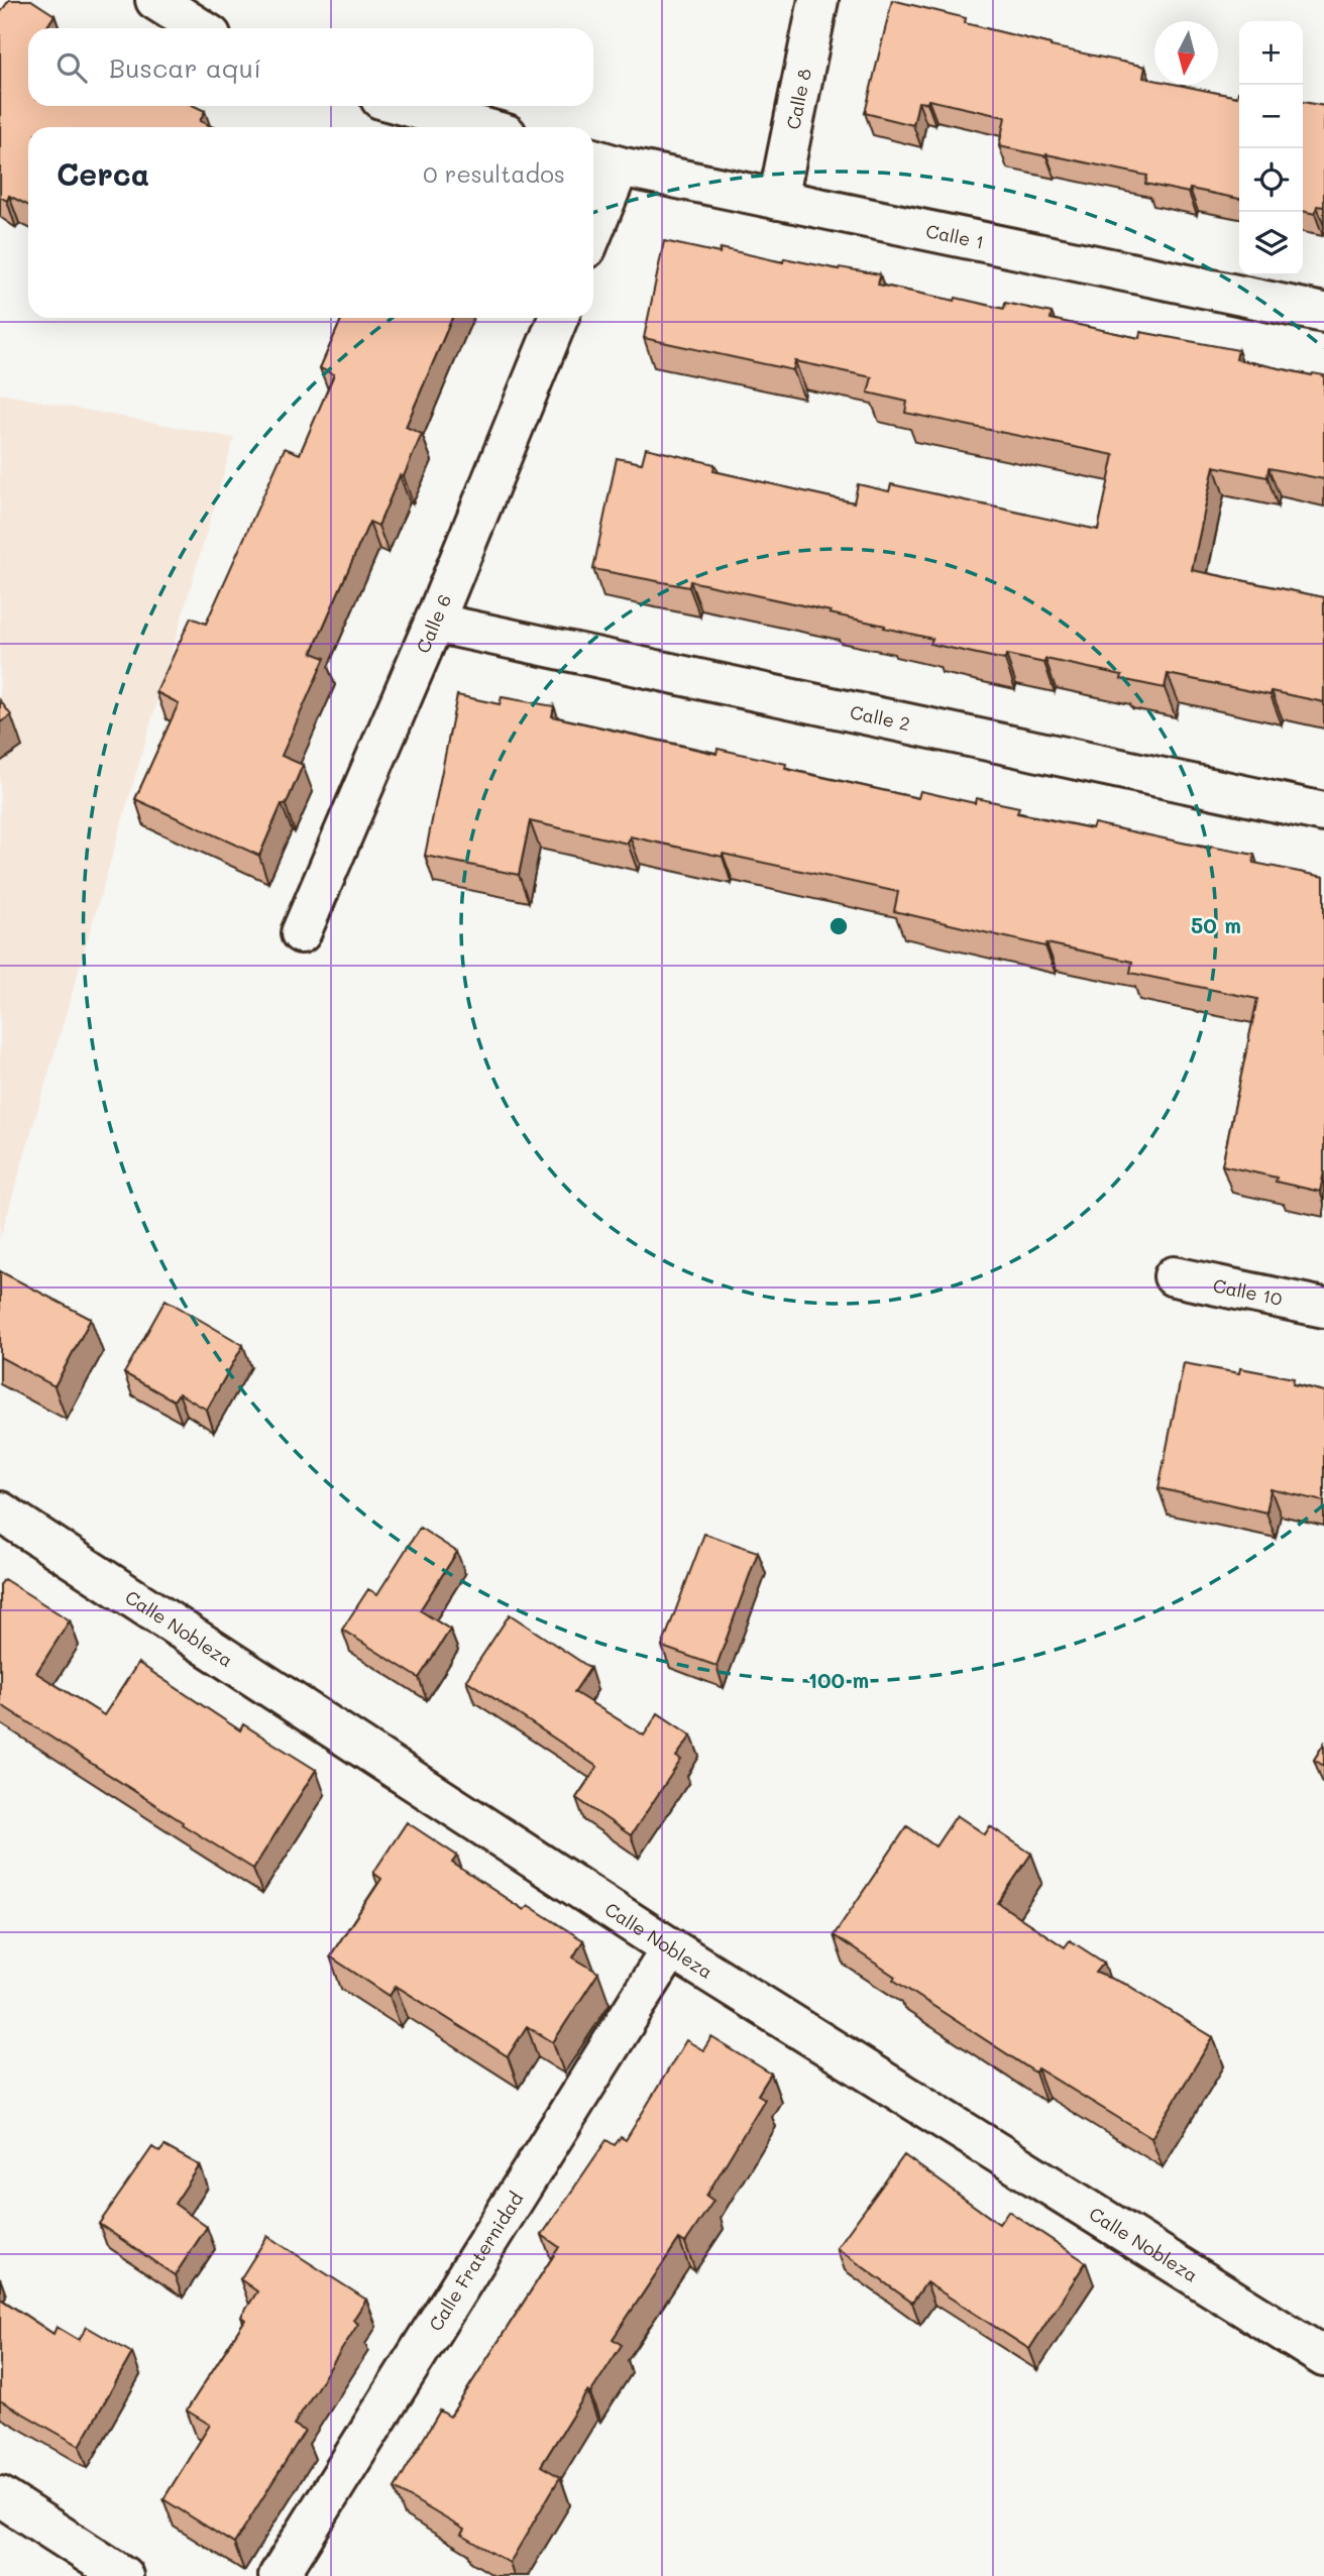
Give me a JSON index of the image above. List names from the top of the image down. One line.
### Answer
{"streets":{"street":["Calle 8","Calle 1","Calle 6","Calle 2","Calle 10","Calle Nobleza","Calle Fraternidad"]},"crossings":[["Calle 8","Calle 1"],["Calle 6","Calle 2"],["Calle Nobleza","Calle Fraternidad"]],"north":"bottom","page":{"map_buttons":["+","−"],"search":"Buscar aquí","heading":["Cerca","0 resultados"]},"rings":["50 m","100 m"]}
